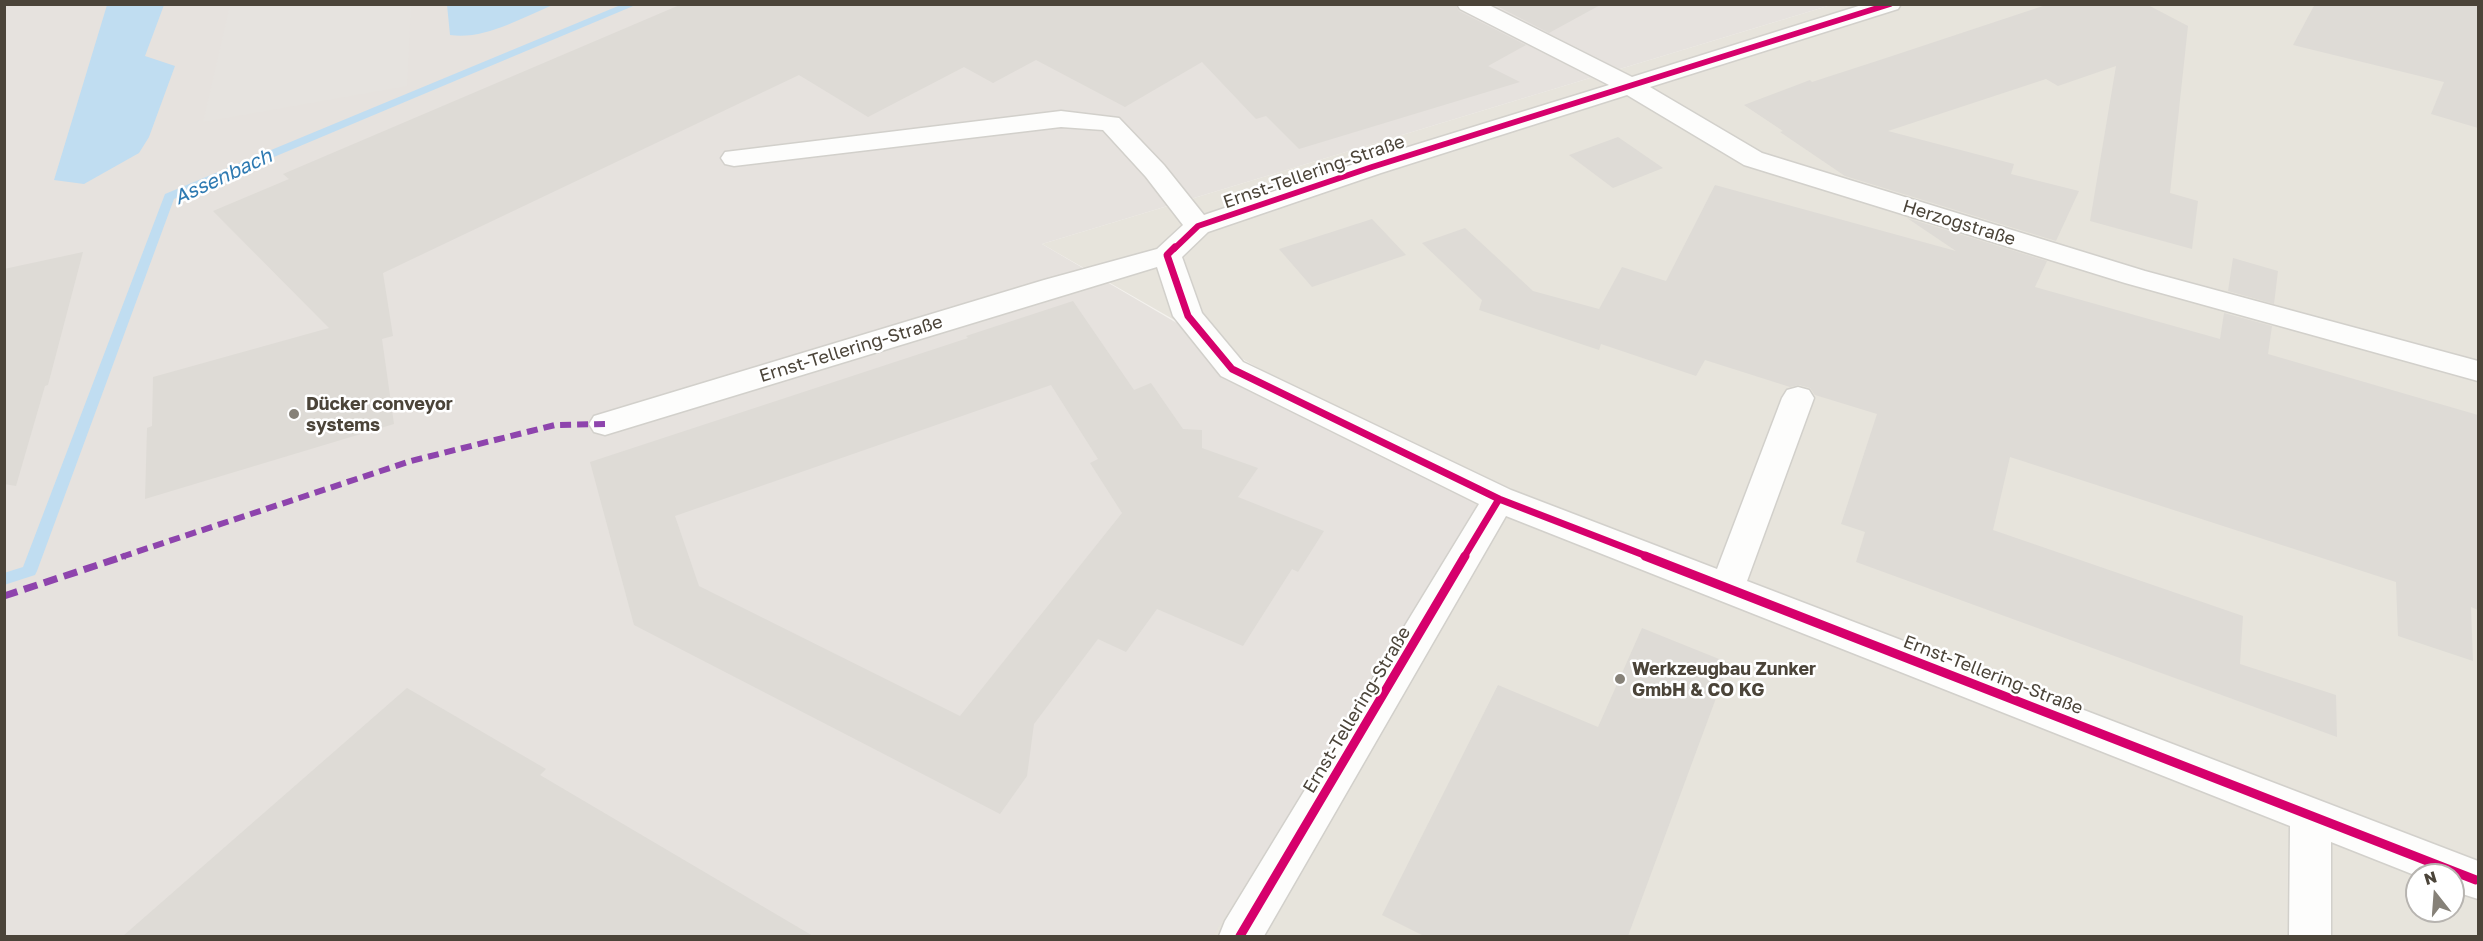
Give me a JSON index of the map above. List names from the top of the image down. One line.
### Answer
{"streets":{"street":["Ernst-Tellering-Straße","Herzogstraße"]},"crossings":[["Ernst-Tellering-Straße","Herzogstraße"]],"water":["Assenbach"],"places":["Dücker conveyor systems","Werkzeugbau Zunker GmbH & CO KG"],"north":"top"}
